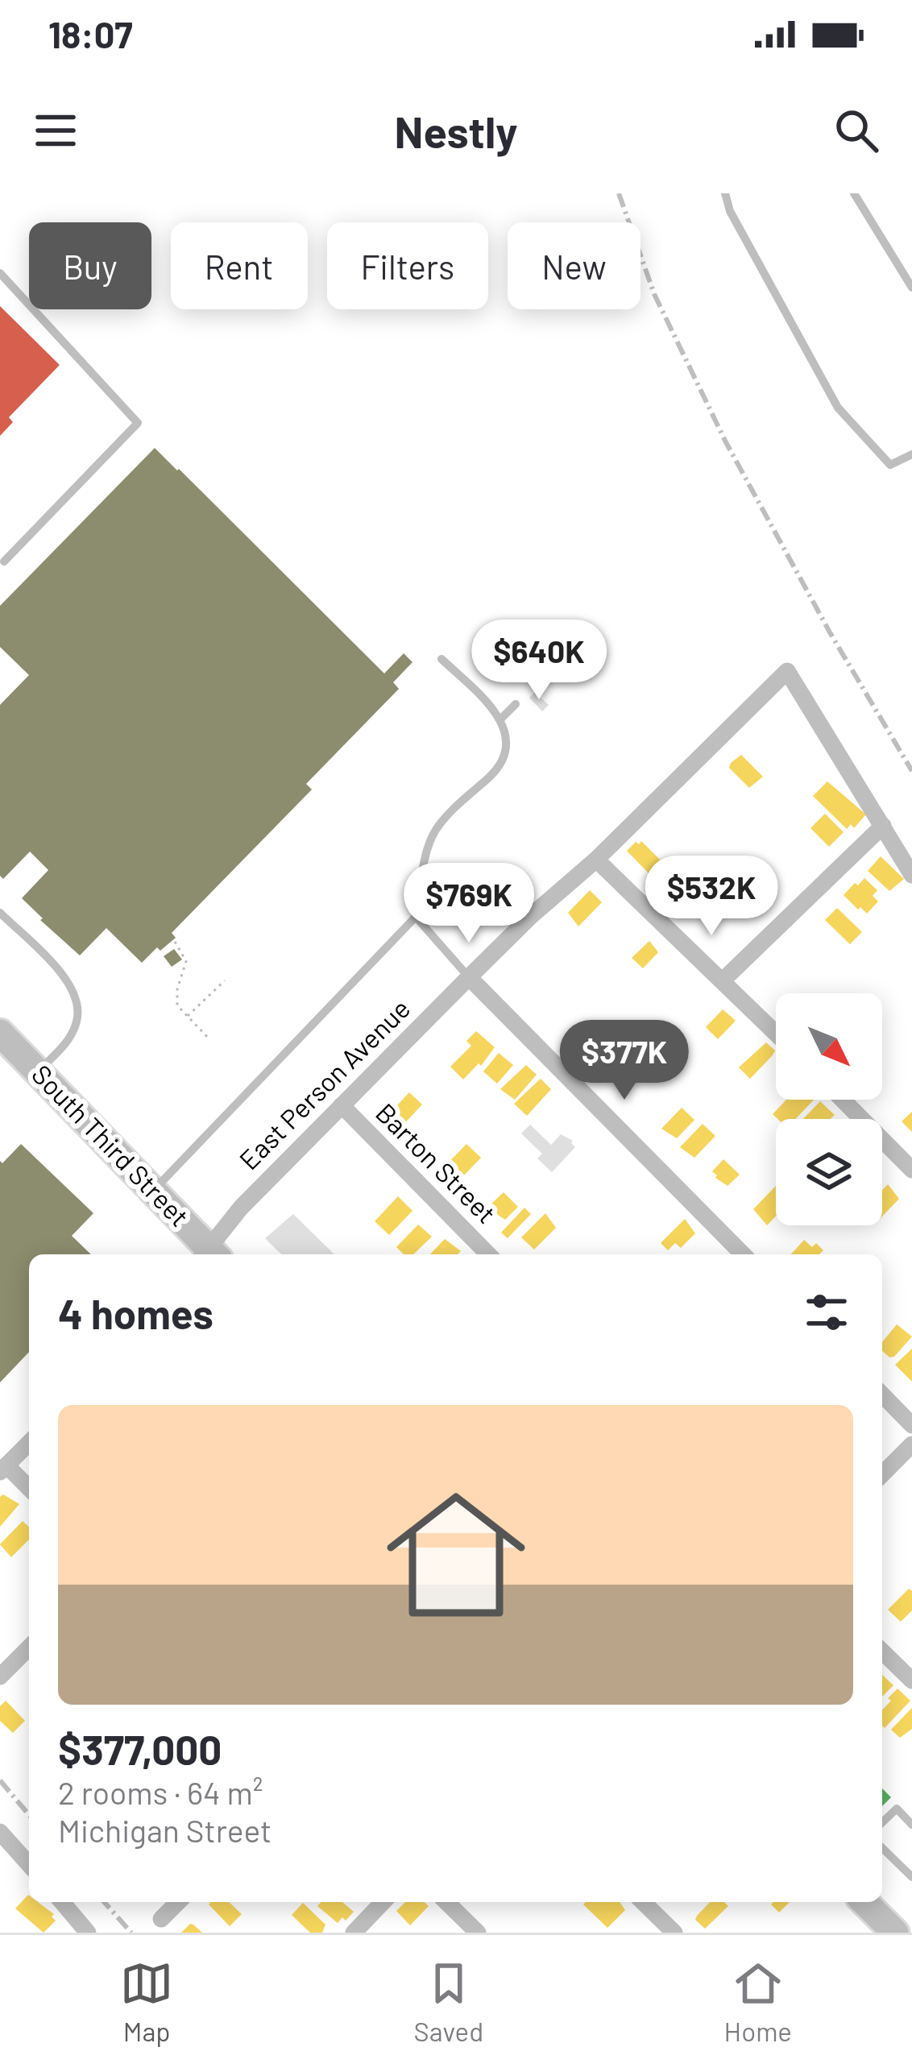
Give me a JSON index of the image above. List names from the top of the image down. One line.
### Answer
{"streets":{"main road":["South Third Street"],"street":["East Person Avenue","Barton Street"]},"crossings":[["East Person Avenue","Barton Street"]],"north":"bottom right","page":{"status":"18:07","header":"Nestly","chip":["Buy","Rent","Filters","New"],"price":["$640K","$532K","$769K","$377K"],"heading":"4 homes","list":[{"name":"$377,000","note":"2 rooms · 64 m² · Michigan Street"}],"tabs":["Map","Saved","Home"]}}
